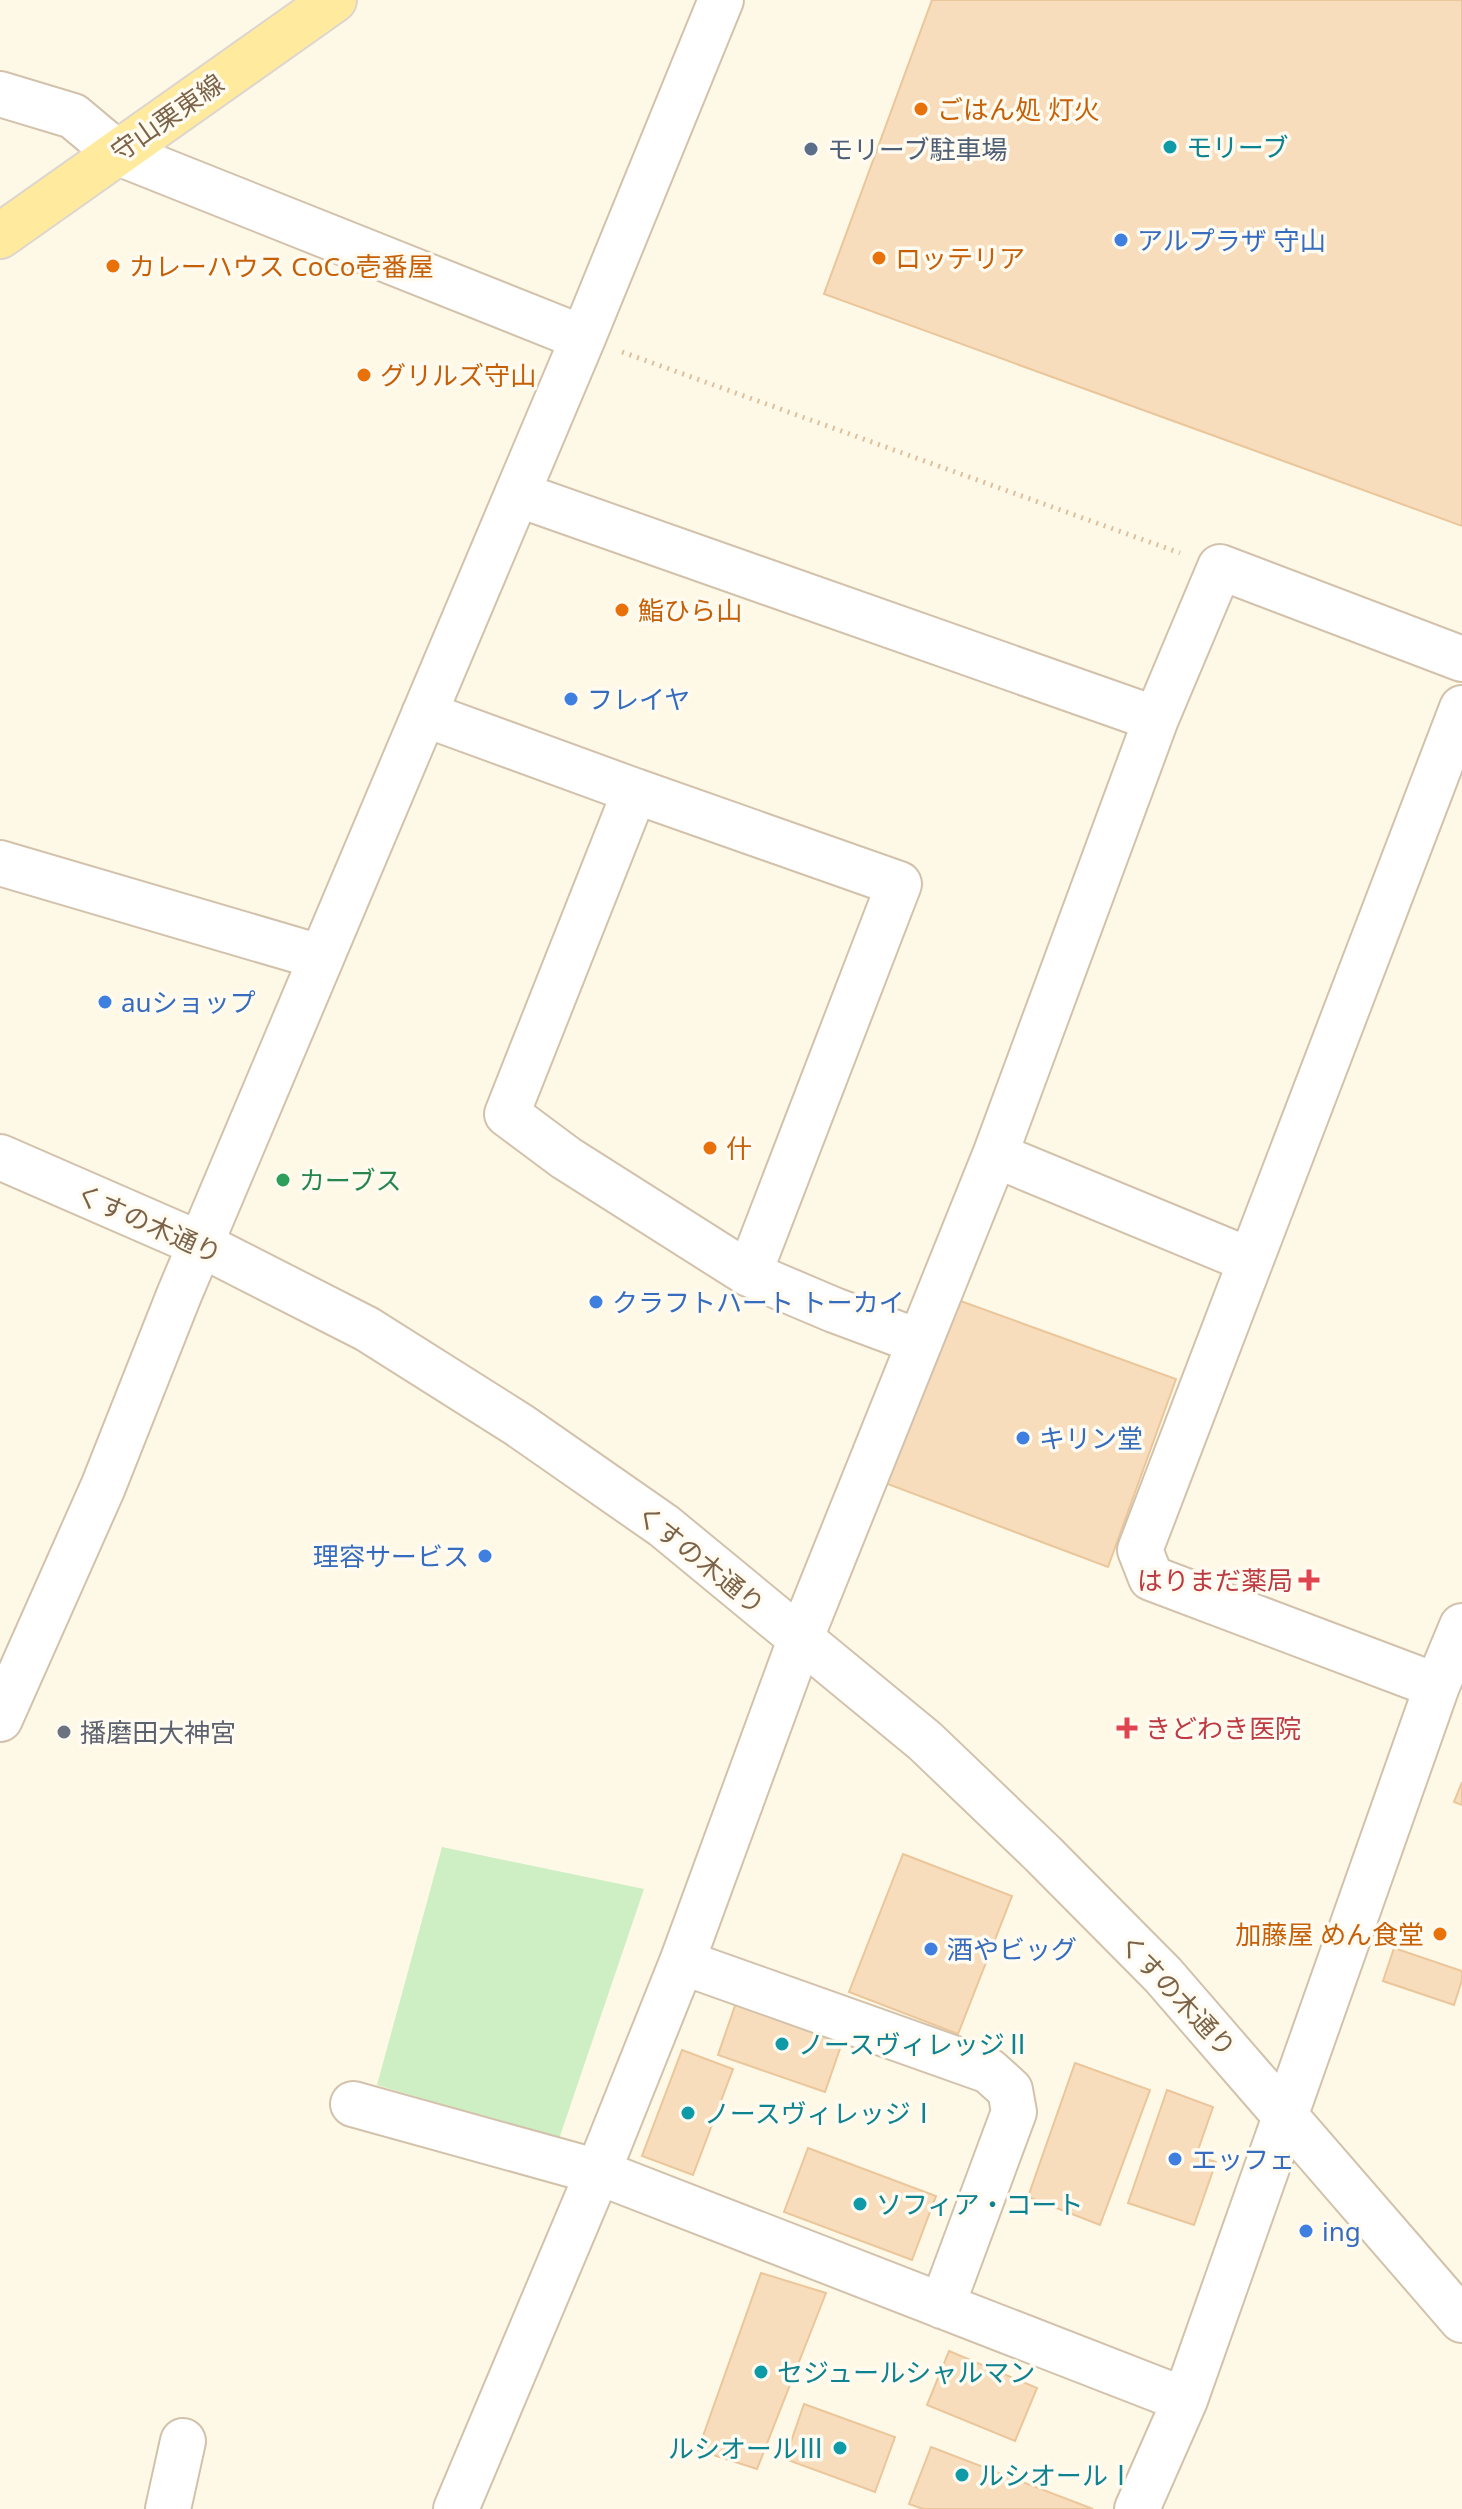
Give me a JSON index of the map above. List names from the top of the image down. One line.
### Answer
{"streets":{"main road":["守山栗東線"],"street":["くすの木通り"]},"places":{"other":["ごはん処 灯火","モリーブ","モリーブ駐車場","アルプラザ 守山","ロッテリア","カレーハウス CoCo壱番屋","グリルズ守山","鮨ひら山","フレイヤ","auショップ","什","カーブス","クラフトハート トーカイ","キリン堂","理容サービス","播磨田大神宮","加藤屋 めん食堂","酒やビッグ","ノースヴィレッジⅡ","ノースヴィレッジⅠ","エッフェ","ソフィア・コート","ing","セジュールシャルマン","ルシオールⅢ","ルシオールⅠ"],"health":["はりまだ薬局","きどわき医院"]}}
